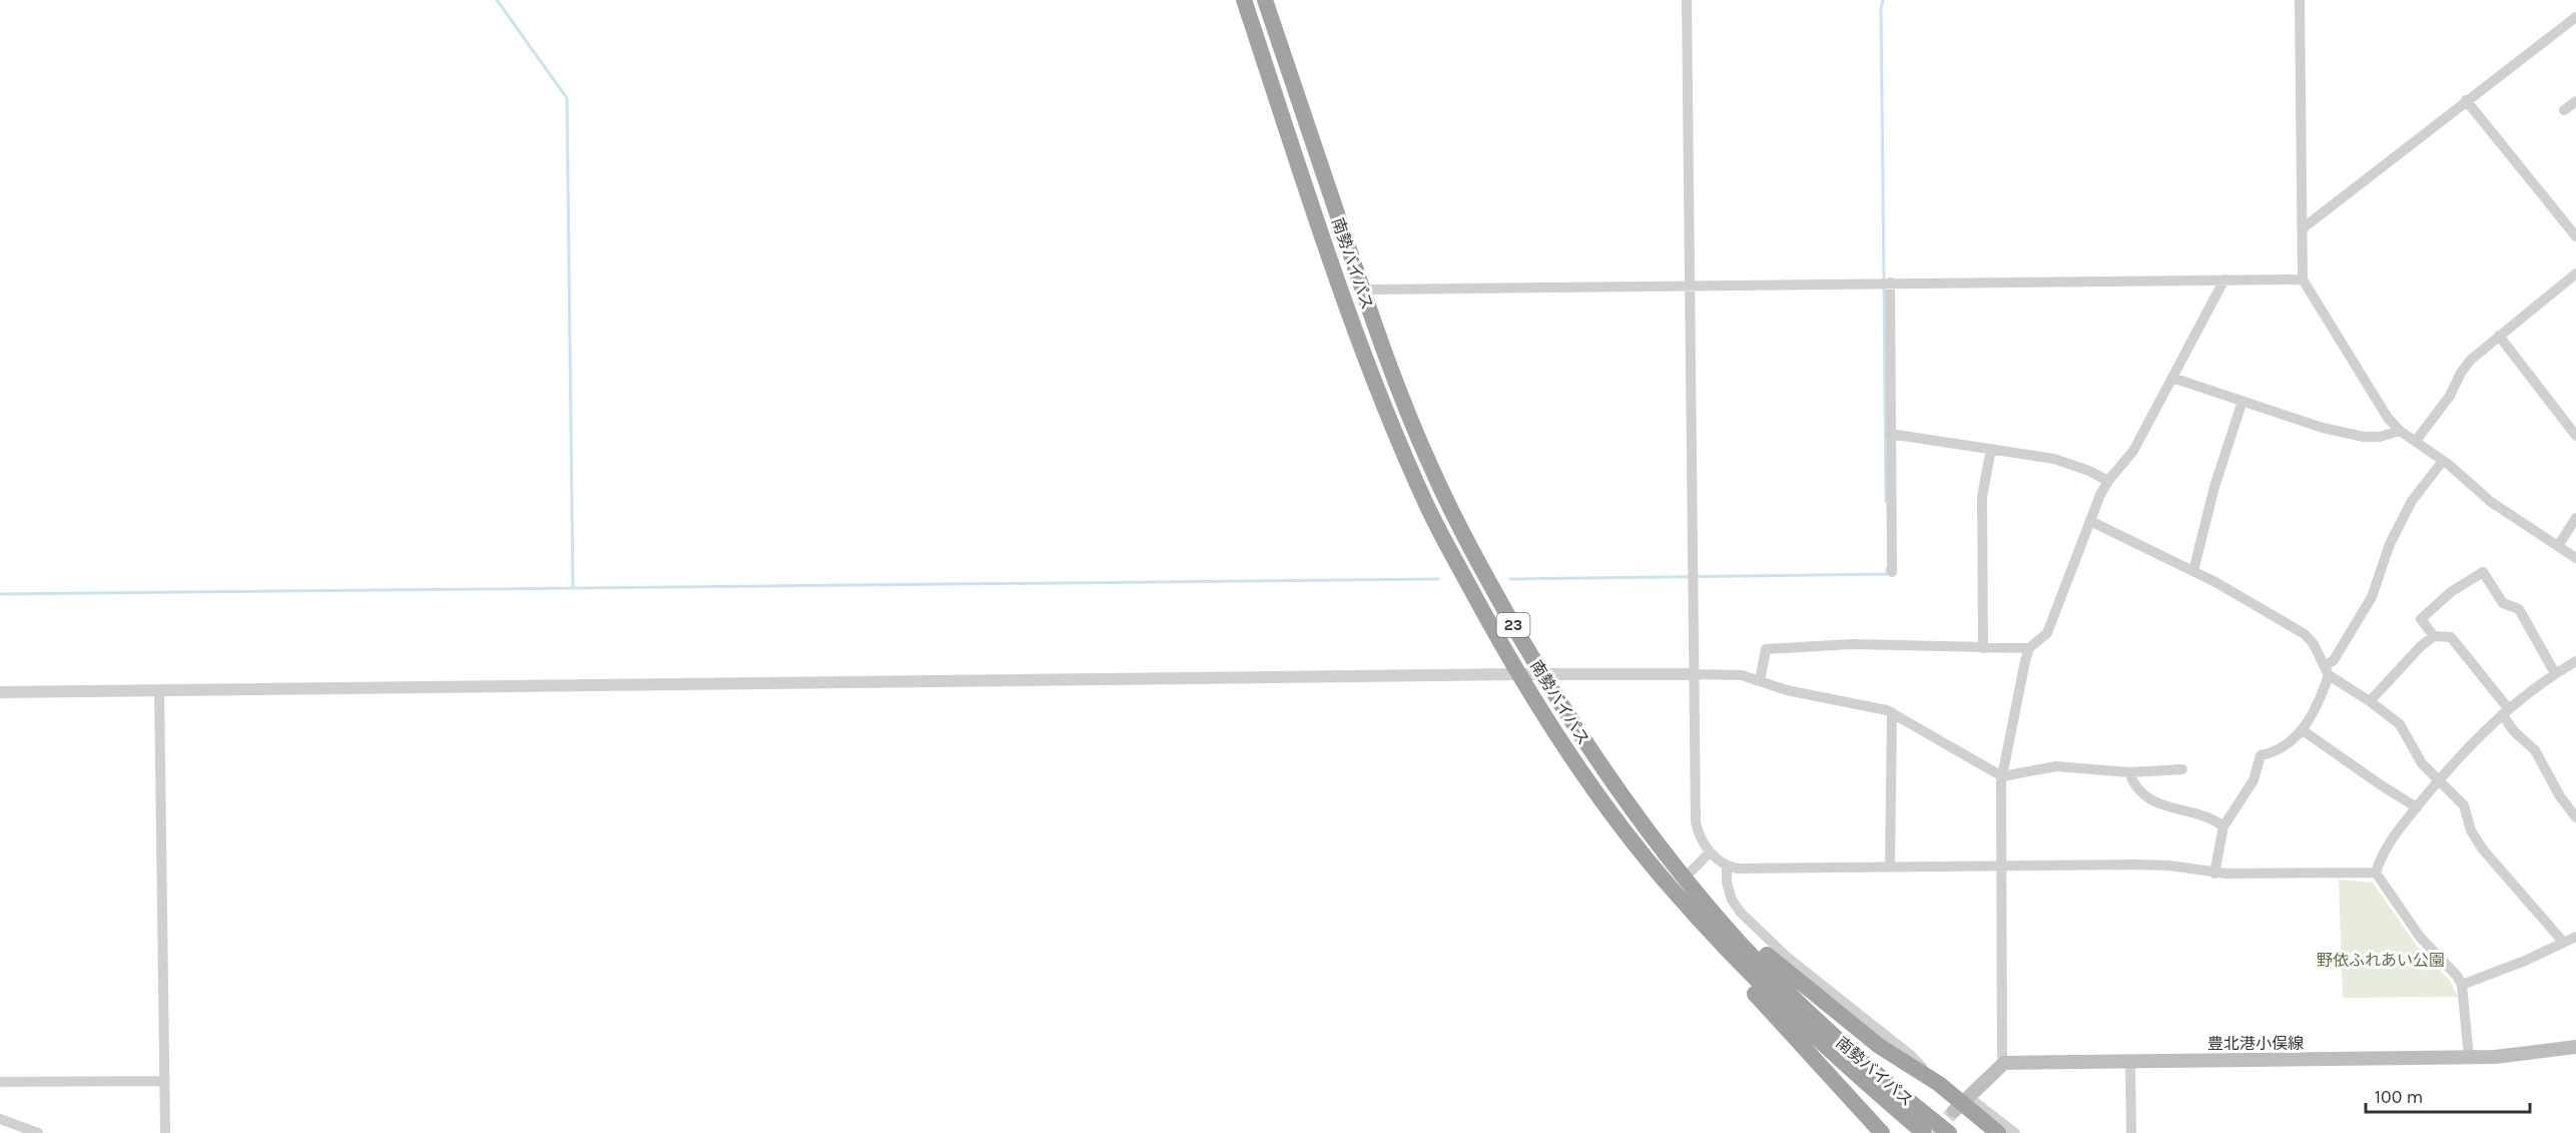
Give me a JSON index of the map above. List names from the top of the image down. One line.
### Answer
{"streets":{"highway":["南勢バイパス","23"],"main road":["豊北港小俣線"]},"parks":["野依ふれあい公園"],"scale_bar":"100 m"}
